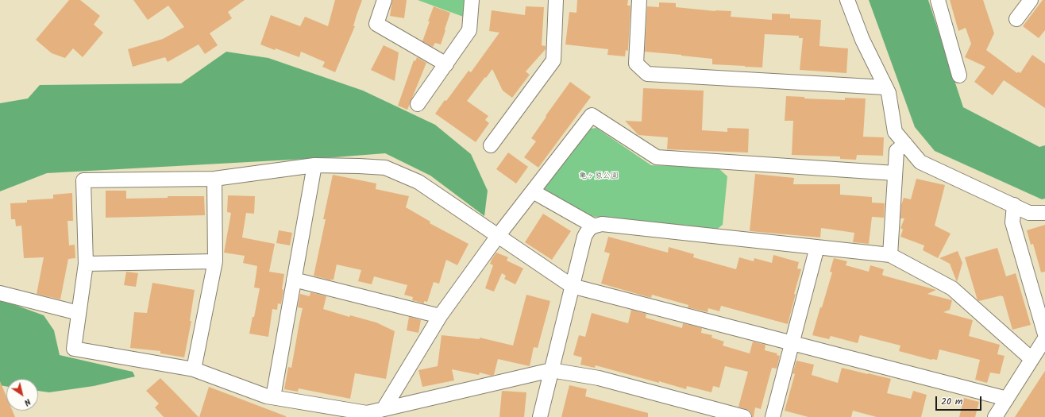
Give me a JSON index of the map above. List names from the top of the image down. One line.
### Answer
{"parks":["亀ヶ原公園"],"scale_bar":"20 m","north":"bottom right"}
